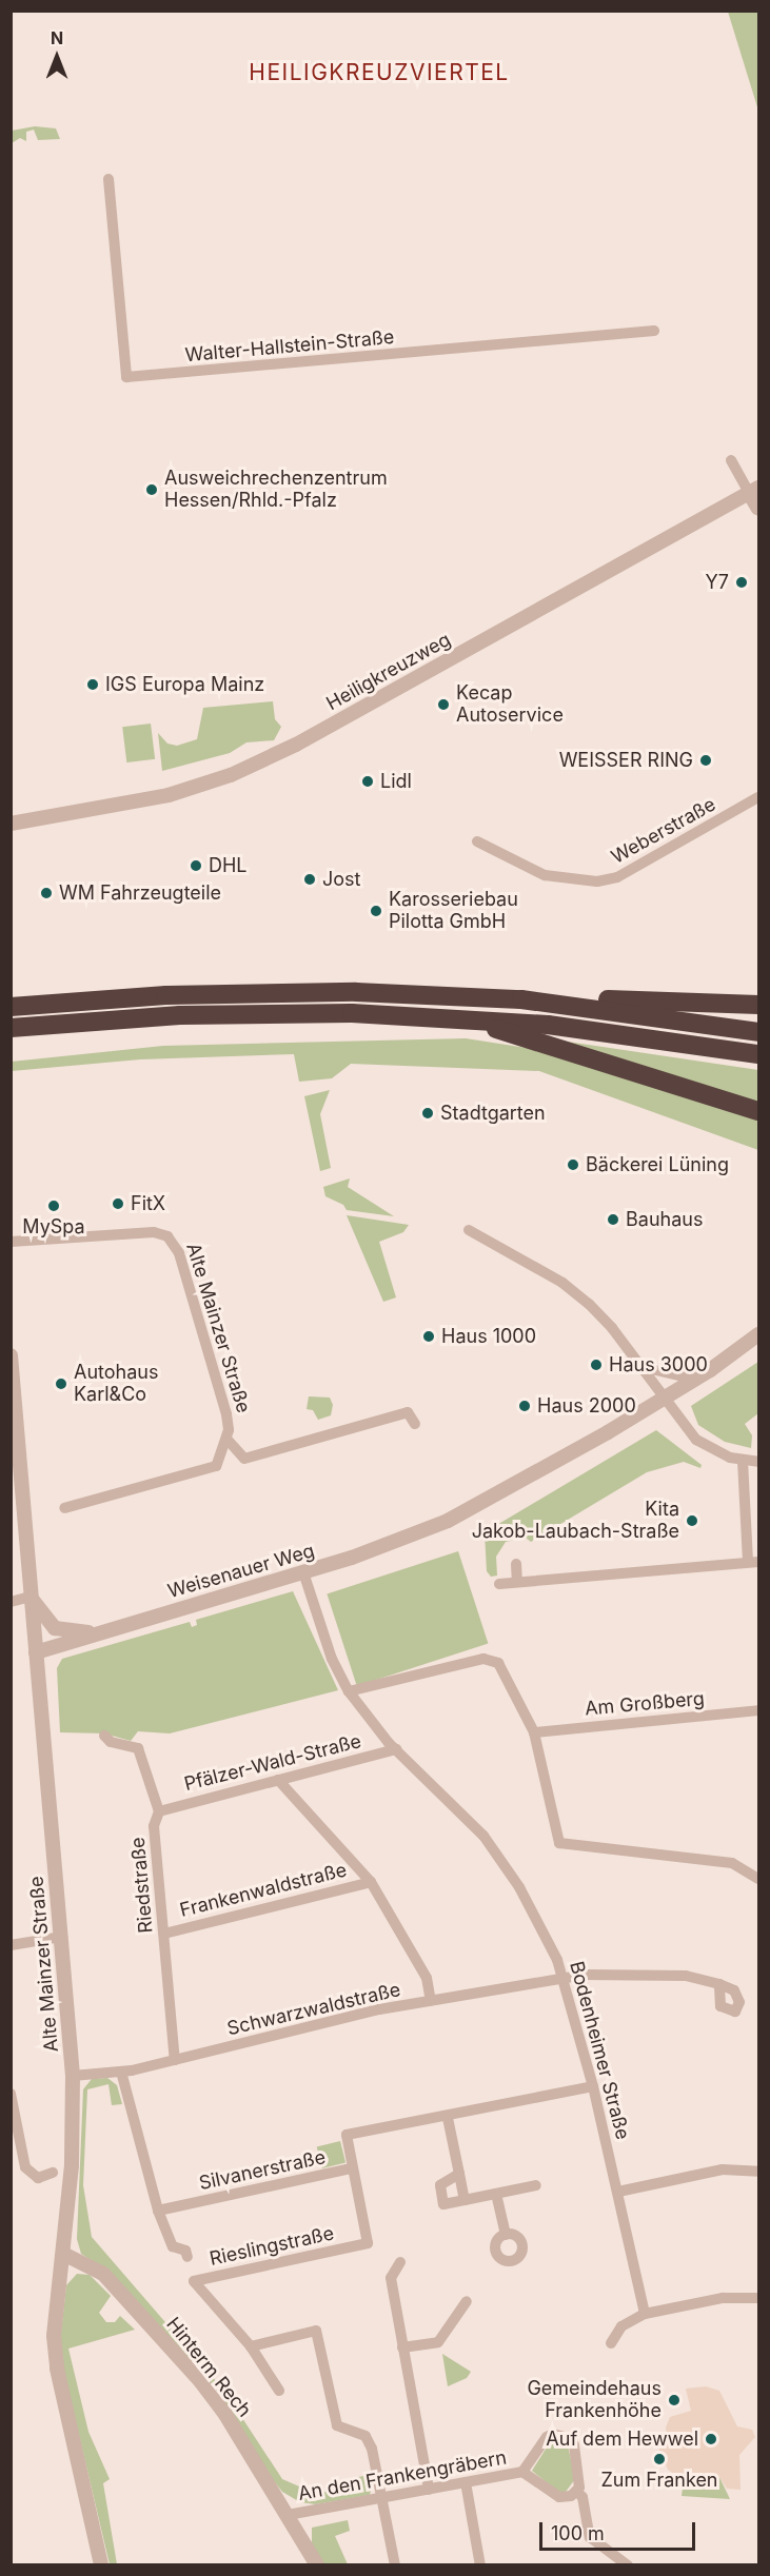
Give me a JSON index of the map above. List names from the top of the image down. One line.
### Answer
{"streets":{"street":["Walter-Hallstein-Straße","Heiligkreuzweg","Weberstraße","Alte Mainzer Straße","Weisenauer Weg","Am Großberg","Pfälzer-Wald-Straße","Riedstraße","Frankenwaldstraße","Schwarzwaldstraße","Bodenheimer Straße","Silvanerstraße","Rieslingstraße","Hinterm Rech","An den Frankengräbern"]},"crossings":[["Alte Mainzer Straße","Weisenauer Weg"],["Alte Mainzer Straße","Schwarzwaldstraße"],["Alte Mainzer Straße","Hinterm Rech"],["Weisenauer Weg","Bodenheimer Straße"],["Pfälzer-Wald-Straße","Riedstraße"],["Pfälzer-Wald-Straße","Bodenheimer Straße"],["Riedstraße","Frankenwaldstraße"],["Riedstraße","Schwarzwaldstraße"],["Schwarzwaldstraße","Bodenheimer Straße"],["Bodenheimer Straße","Silvanerstraße"],["Silvanerstraße","Rieslingstraße"],["Hinterm Rech","An den Frankengräbern"]],"districts":["HEILIGKREUZVIERTEL"],"places":["Ausweichrechenzentrum Hessen/Rhld.-Pfalz","Y7","IGS Europa Mainz","Kecap Autoservice","WEISSER RING","Lidl","DHL","Jost","WM Fahrzeugteile","Karosseriebau Pilotta GmbH","Stadtgarten","Bäckerei Lüning","FitX","MySpa","Bauhaus","Haus 1000","Haus 3000","Autohaus Karl&Co","Haus 2000","Kita Jakob-Laubach-Straße","Gemeindehaus Frankenhöhe","Auf dem Hewwel","Zum Franken"],"scale_bar":"100 m","north":"top"}
